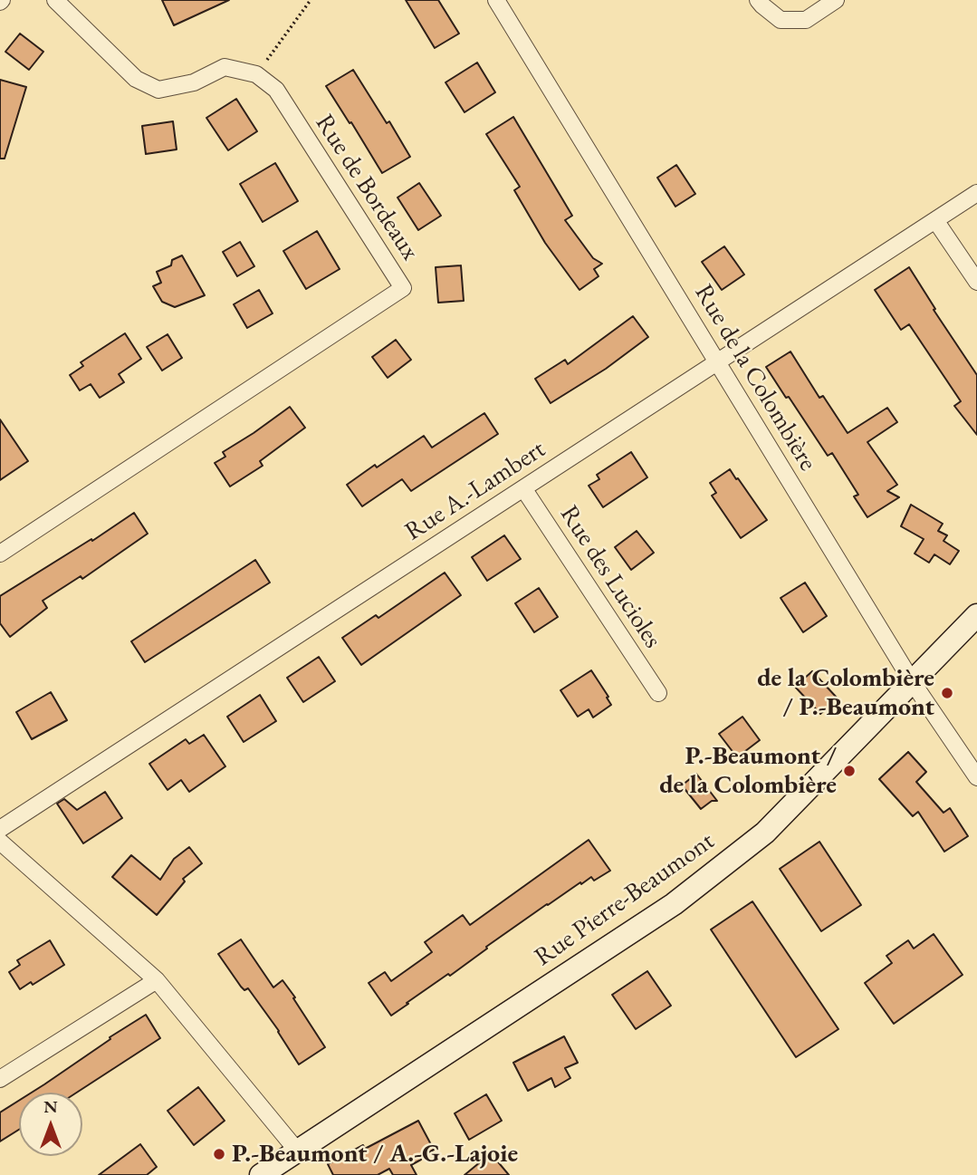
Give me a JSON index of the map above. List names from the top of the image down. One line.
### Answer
{"streets":{"main road":["Rue Pierre-Beaumont"],"street":["Rue de Bordeaux","Rue de la Colombière","Rue A.-Lambert","Rue des Lucioles"]},"crossings":[["Rue de la Colombière","Rue A.-Lambert"],["Rue de la Colombière","Rue Pierre-Beaumont"],["Rue A.-Lambert","Rue des Lucioles"]],"places":["de la Colombière / P.-Beaumont","P.-Beaumont / de la Colombière","P.-Beaumont / A.-G.-Lajoie"],"north":"top"}
